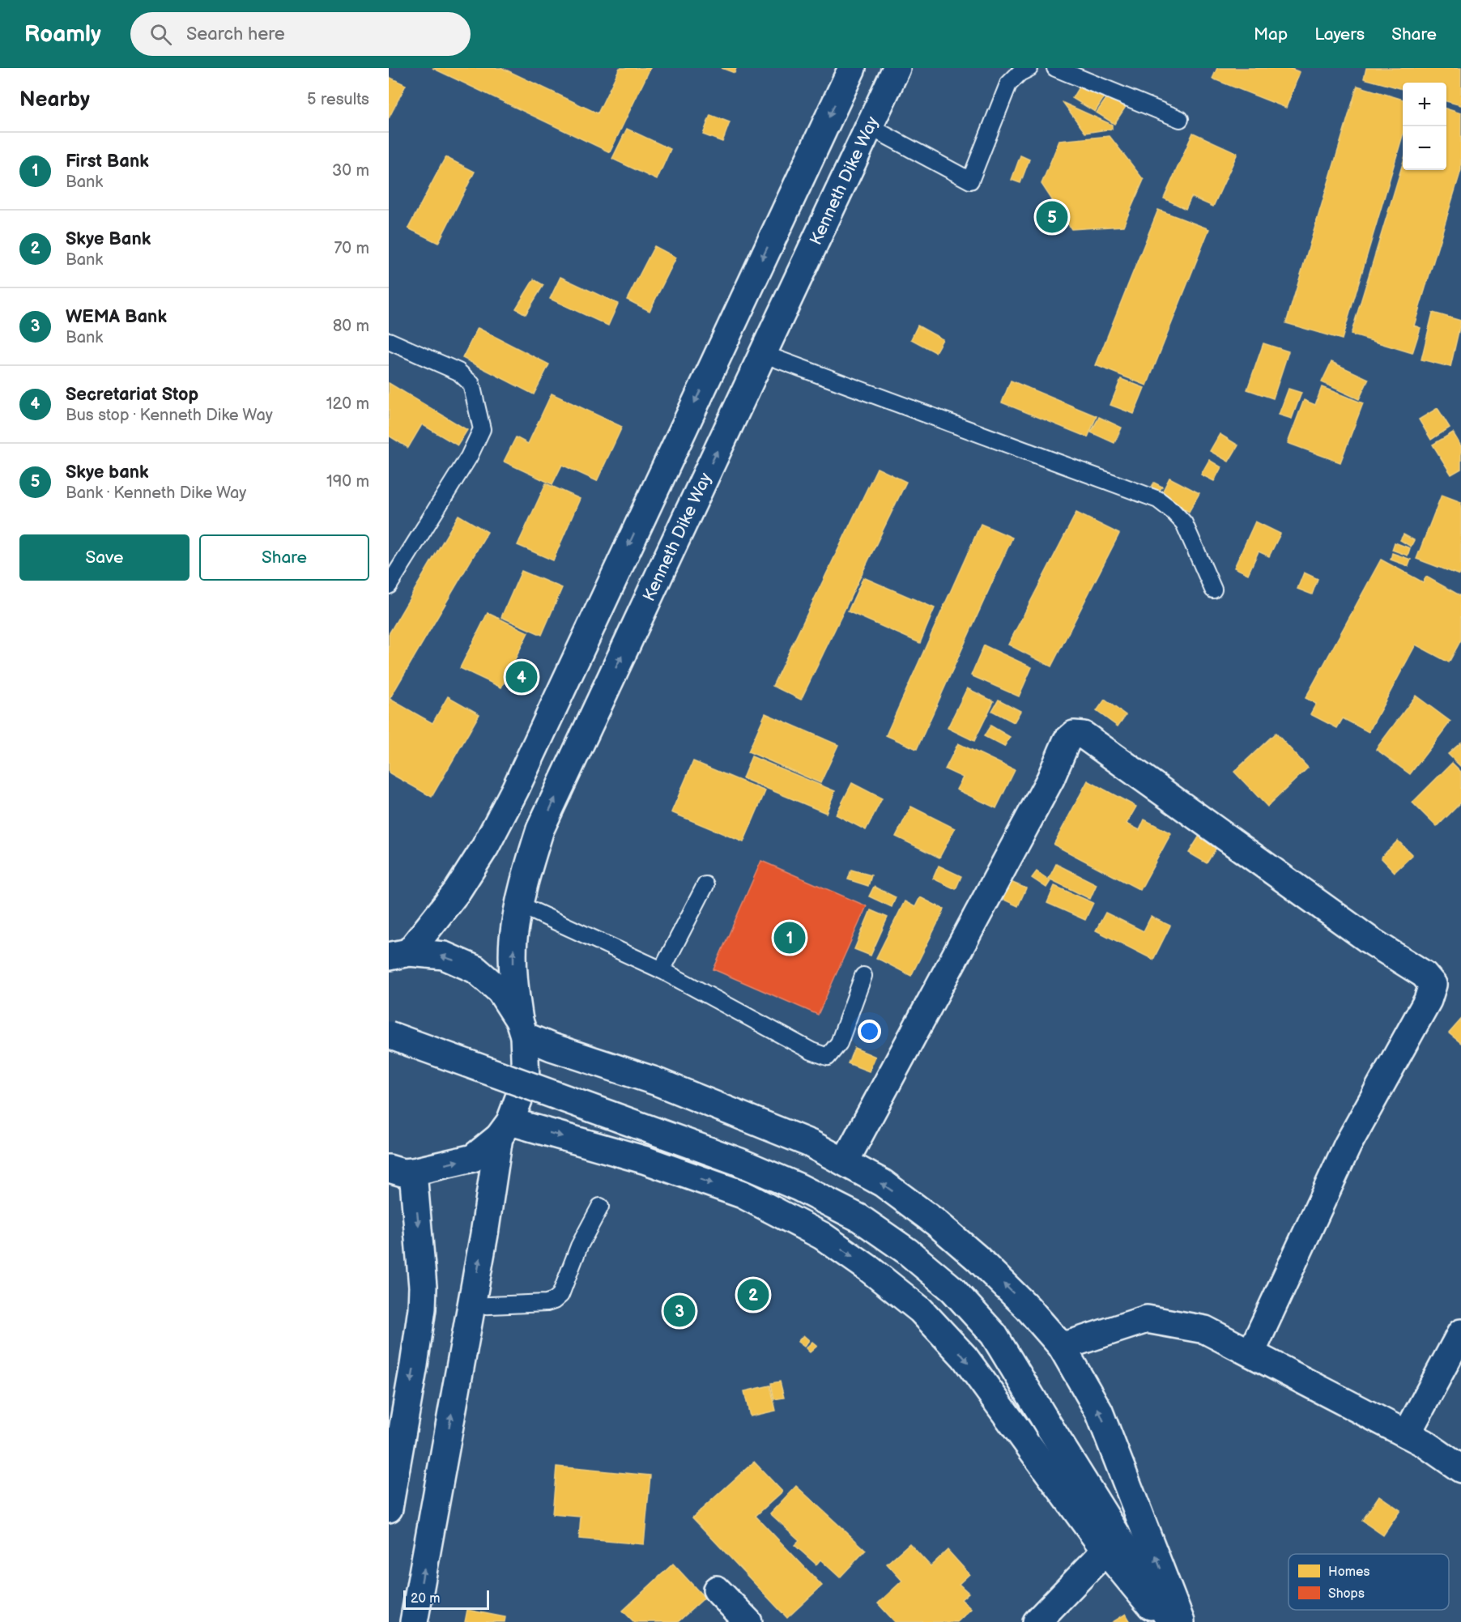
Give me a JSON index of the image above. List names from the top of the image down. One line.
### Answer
{"streets":{"main road":["Kenneth Dike Way"]},"legend":["Homes","Shops"],"scale_bar":"20 m","page":{"header":"Roamly","search":"Search here","nav":["Map","Layers","Share"],"heading":["Nearby","5 results"],"map_buttons":["+","−"],"list":[{"mark":"1","name":"First Bank","note":"Bank","value":"30 m"},{"mark":"2","name":"Skye Bank","note":"Bank","value":"70 m"},{"mark":"3","name":"WEMA Bank","note":"Bank","value":"80 m"},{"mark":"4","name":"Secretariat Stop","note":"Bus stop · Kenneth Dike Way","value":"120 m"},{"mark":"5","name":"Skye bank","note":"Bank · Kenneth Dike Way","value":"190 m"}],"pins":["5","4","1","2","3"],"buttons":["Save","Share"],"scale":"20 m"}}
